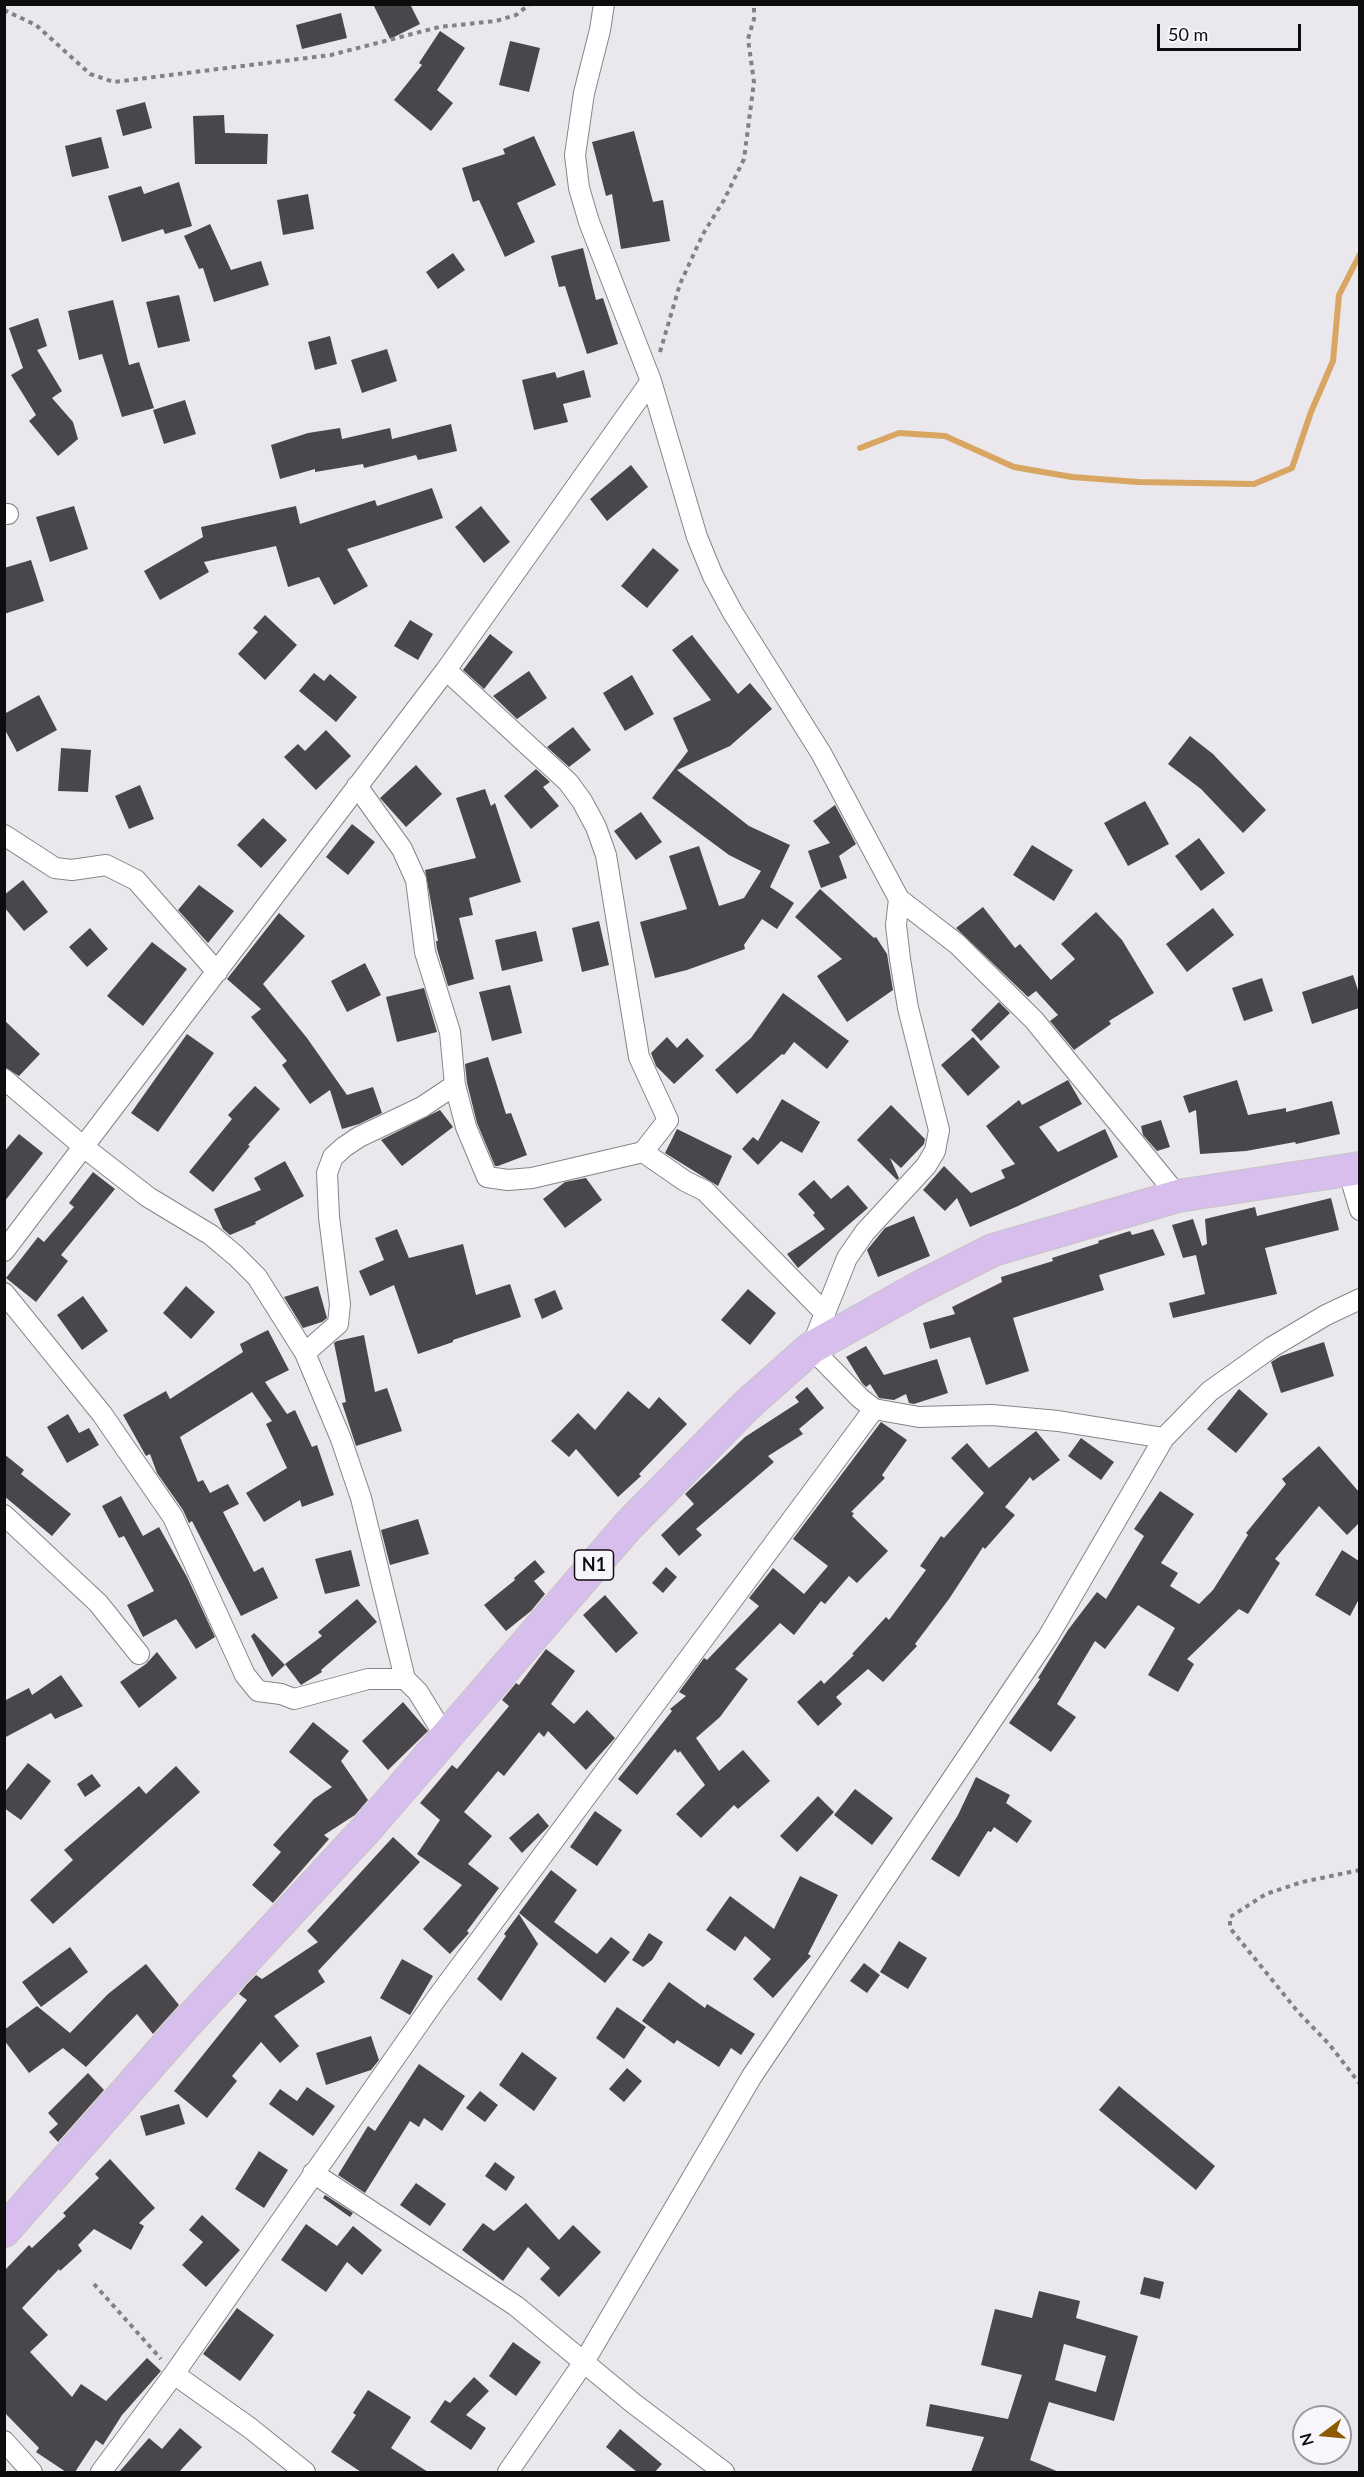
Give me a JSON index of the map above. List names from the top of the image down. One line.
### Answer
{"streets":{"main road":["N1"]},"scale_bar":"50 m","north":"left"}
